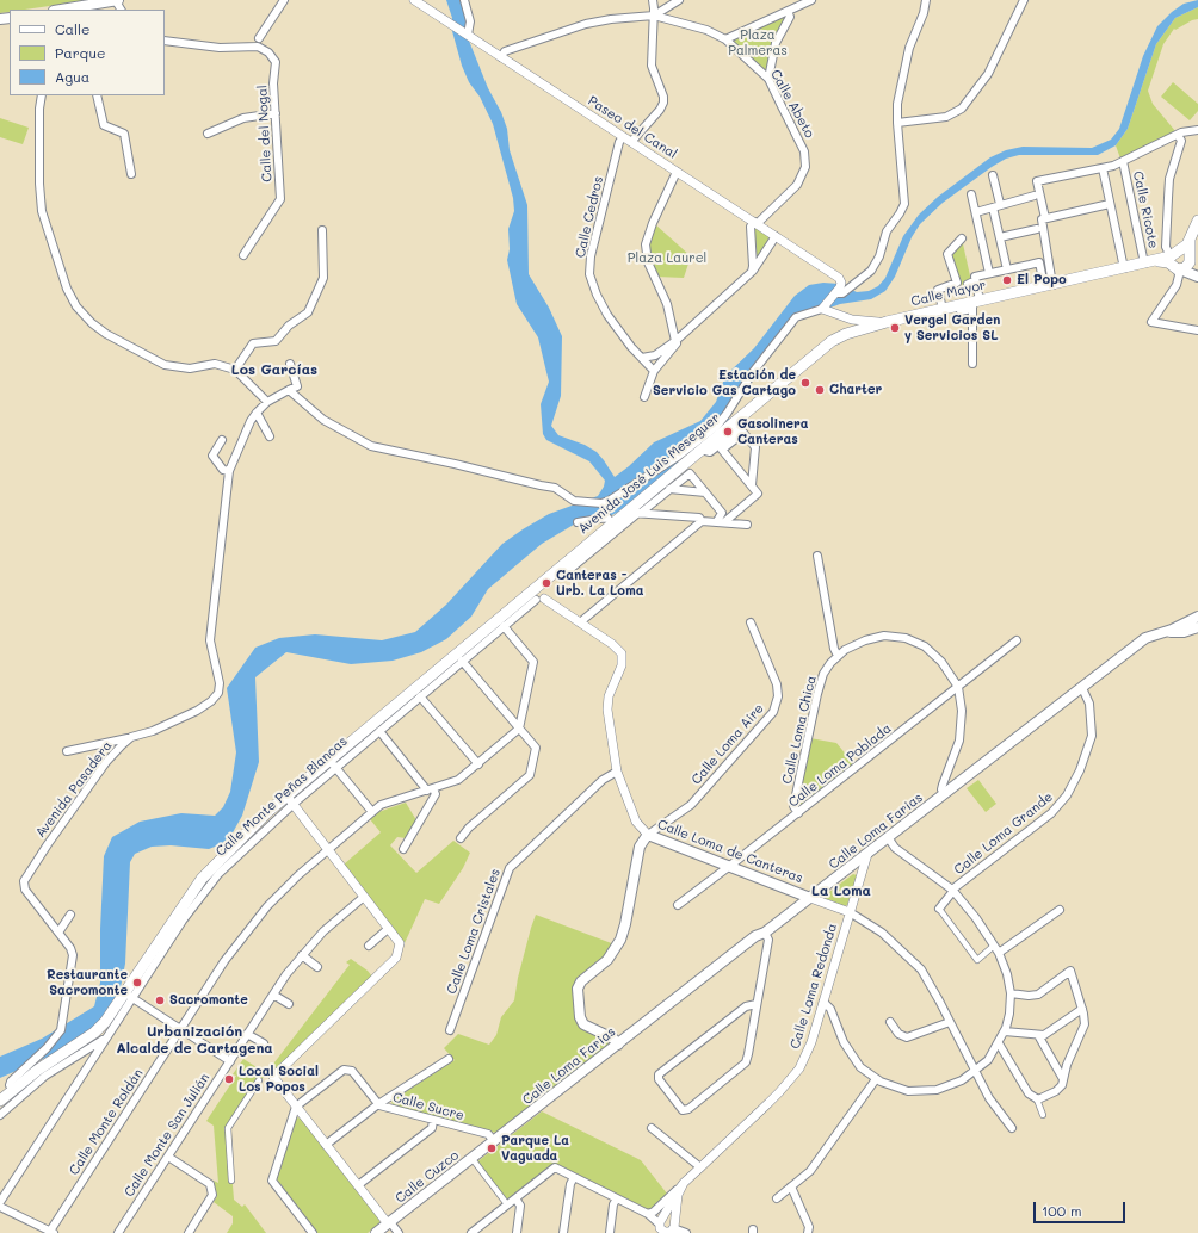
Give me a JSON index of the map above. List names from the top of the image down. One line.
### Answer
{"streets":{"main road":["Calle Mayor","Avenida José Luis Meseguer","Calle Monte Peñas Blancas","Calle Loma Farias","Calle Loma de Canteras","Calle Cuzco"],"street":["Calle Abeto","Paseo del Canal","Calle del Nogal","Calle Ricote","Calle Cedros","Calle Loma Chica","Calle Loma Aire","Calle Loma Poblada","Avenida Pasadera","Calle Loma Grande","Calle Loma Cristales","Calle Loma Redonda","Calle Sucre","Calle Monte Roldán","Calle Monte San Julián"]},"crossings":[["Calle Abeto","Paseo del Canal"],["Paseo del Canal","Calle Cedros"],["Calle Ricote","Calle Mayor"],["Calle Mayor","Avenida José Luis Meseguer"],["Avenida José Luis Meseguer","Calle Monte Peñas Blancas"],["Avenida José Luis Meseguer","Calle Loma de Canteras"],["Calle Loma Chica","Calle Loma Poblada"],["Calle Loma Aire","Calle Loma de Canteras"],["Calle Loma Poblada","Calle Loma de Canteras"],["Avenida Pasadera","Calle Monte Peñas Blancas"],["Calle Monte Peñas Blancas","Calle Loma de Canteras"],["Calle Loma Farias","Calle Loma Grande"],["Calle Loma Farias","Calle Loma de Canteras"],["Calle Loma Farias","Calle Loma Redonda"],["Calle Loma Farias","Calle Sucre"],["Calle Loma Farias","Calle Cuzco"],["Calle Loma de Canteras","Calle Loma Cristales"],["Calle Loma de Canteras","Calle Loma Redonda"],["Calle Sucre","Calle Cuzco"]],"districts":["Los Garcías","La Loma","Urbanización Alcalde de Cartagena"],"parks":["Plaza Palmeras","Plaza Laurel"],"places":["El Popo","Vergel Garden y Servicios SL","Estación de Servicio Gas Cartago","Charter","Gasolinera Canteras","Canteras - Urb. La Loma","Restaurante Sacromonte","Sacromonte","Local Social Los Popos","Parque La Vaguada"],"legend":["Calle","Parque","Agua"],"scale_bar":"100 m"}
